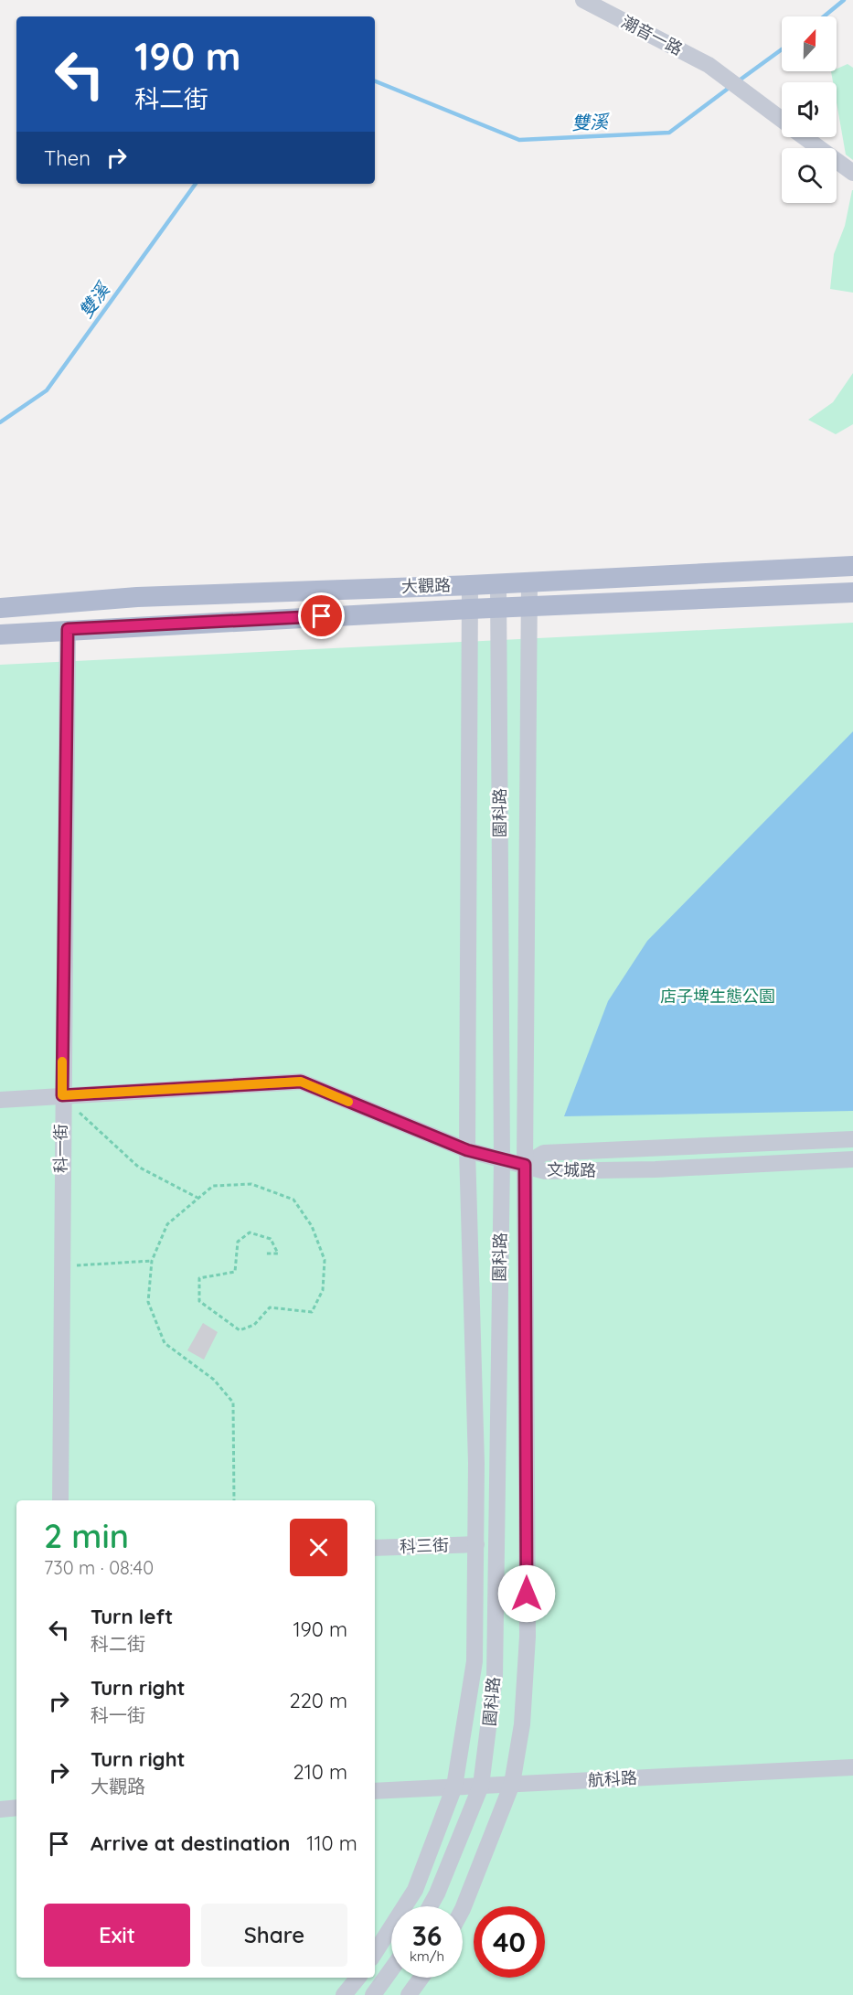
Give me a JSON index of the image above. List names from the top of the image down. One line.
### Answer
{"streets":{"main road":["大觀路"],"street":["潮音一路","園科路","科一街","文城路","科三街","航科路"]},"crossings":[["大觀路","園科路"],["大觀路","科一街"],["園科路","航科路"]],"water":["雙溪"],"parks":["店子埤生態公園"],"north":"top","page":{"turn":["190 m","科二街"],"then":"Then","heading":["2 min","730 m · 08:40"],"list":[{"name":"Turn left","note":"科二街","value":"190 m"},{"name":"Turn right","note":"科一街","value":"220 m"},{"name":"Turn right","note":"大觀路","value":"210 m"},{"name":"Arrive at destination","value":"110 m"}],"buttons":["Exit","Share"],"speed":"36 km/h","limit":"40"}}
